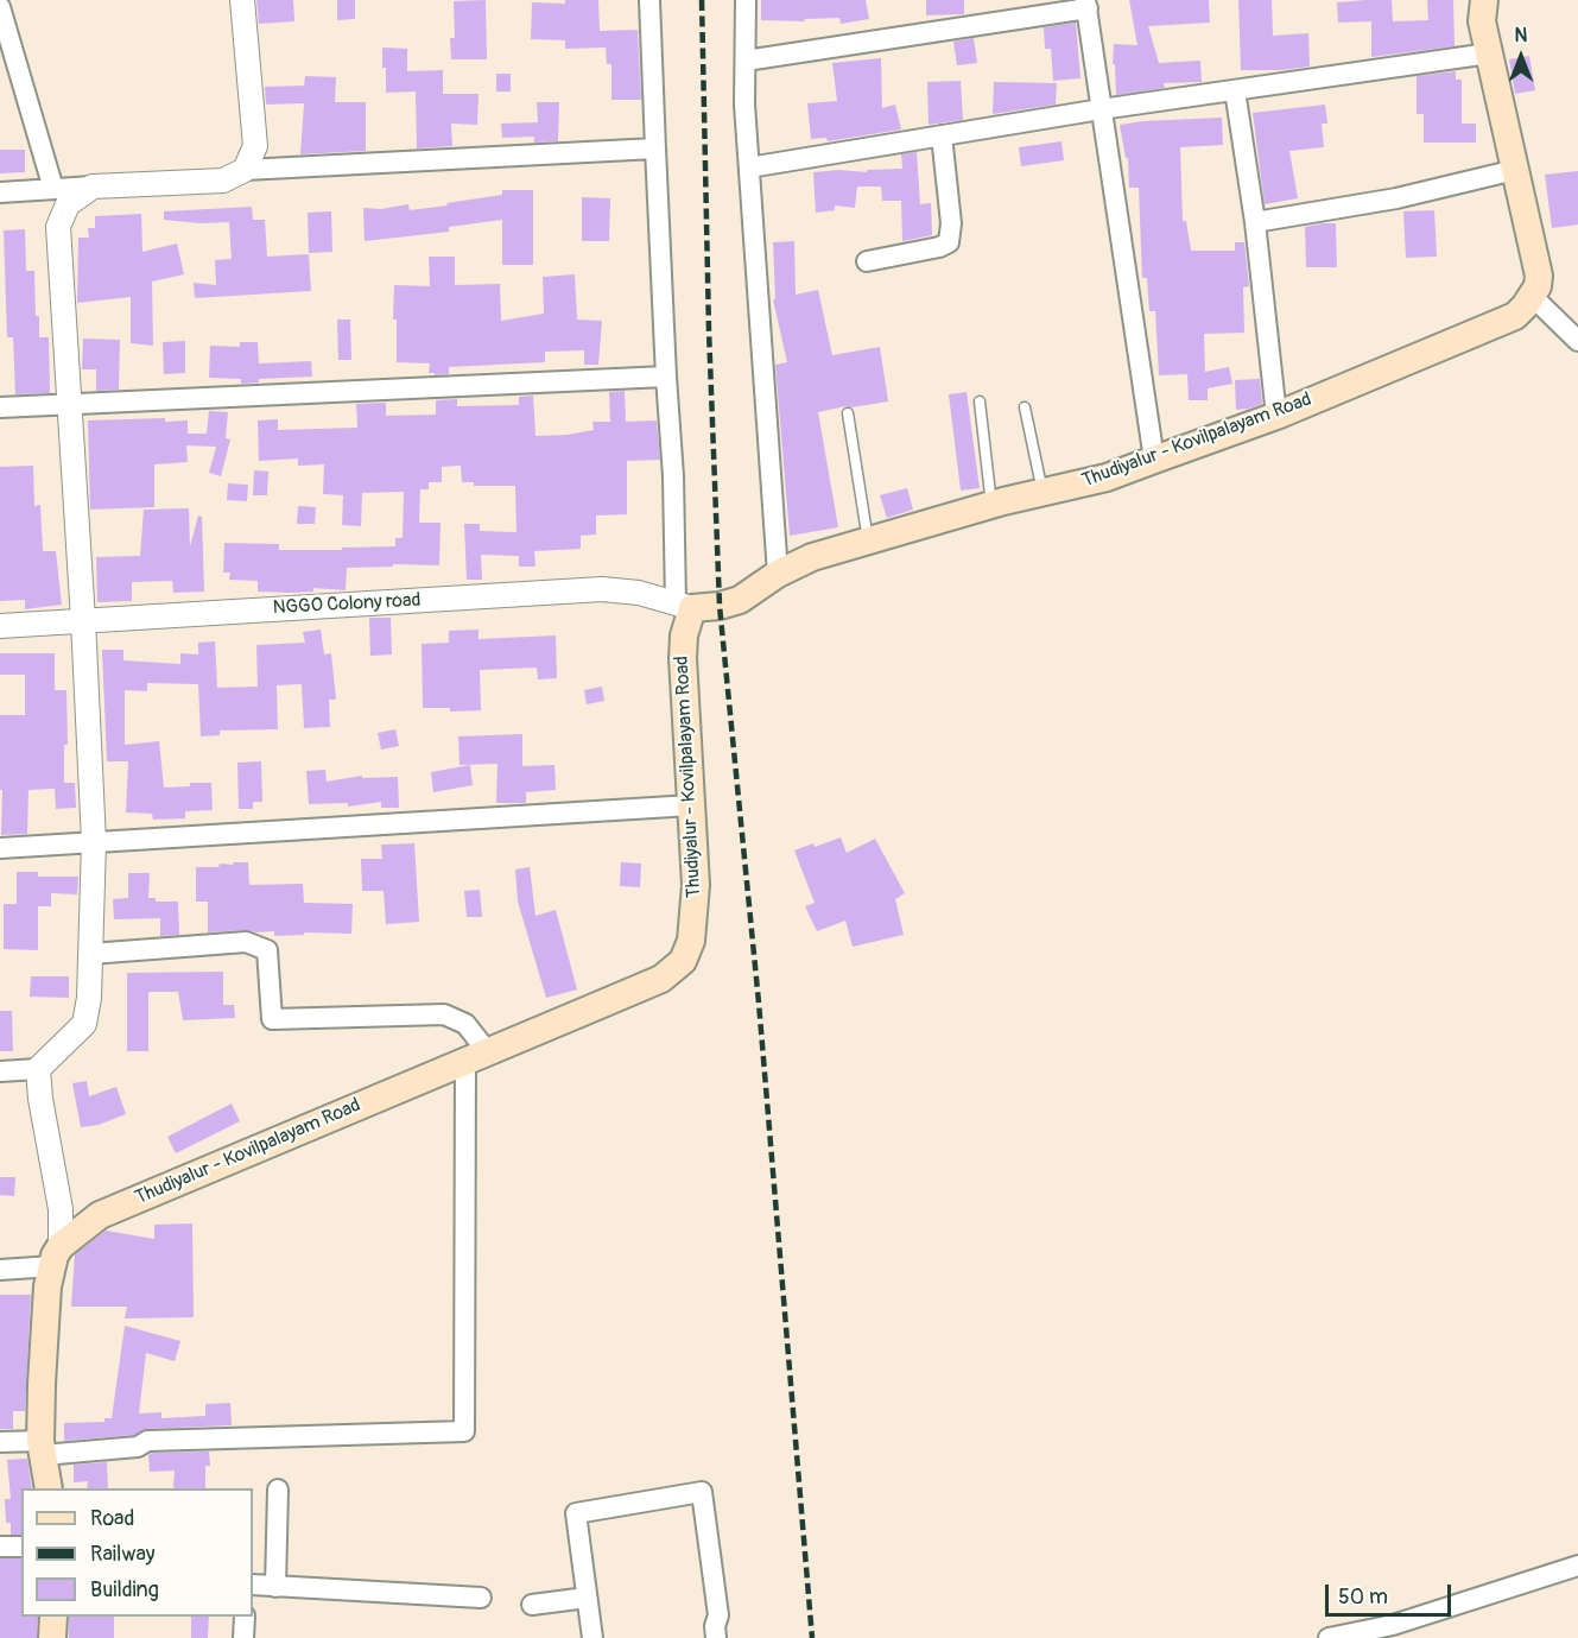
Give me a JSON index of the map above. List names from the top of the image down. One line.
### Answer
{"streets":{"main road":["Thudiyalur - Kovilpalayam Road"],"street":["NGGO Colony road"]},"crossings":[["Thudiyalur - Kovilpalayam Road","NGGO Colony road"]],"legend":["Road","Railway","Building"],"scale_bar":"50 m","north":"top"}
